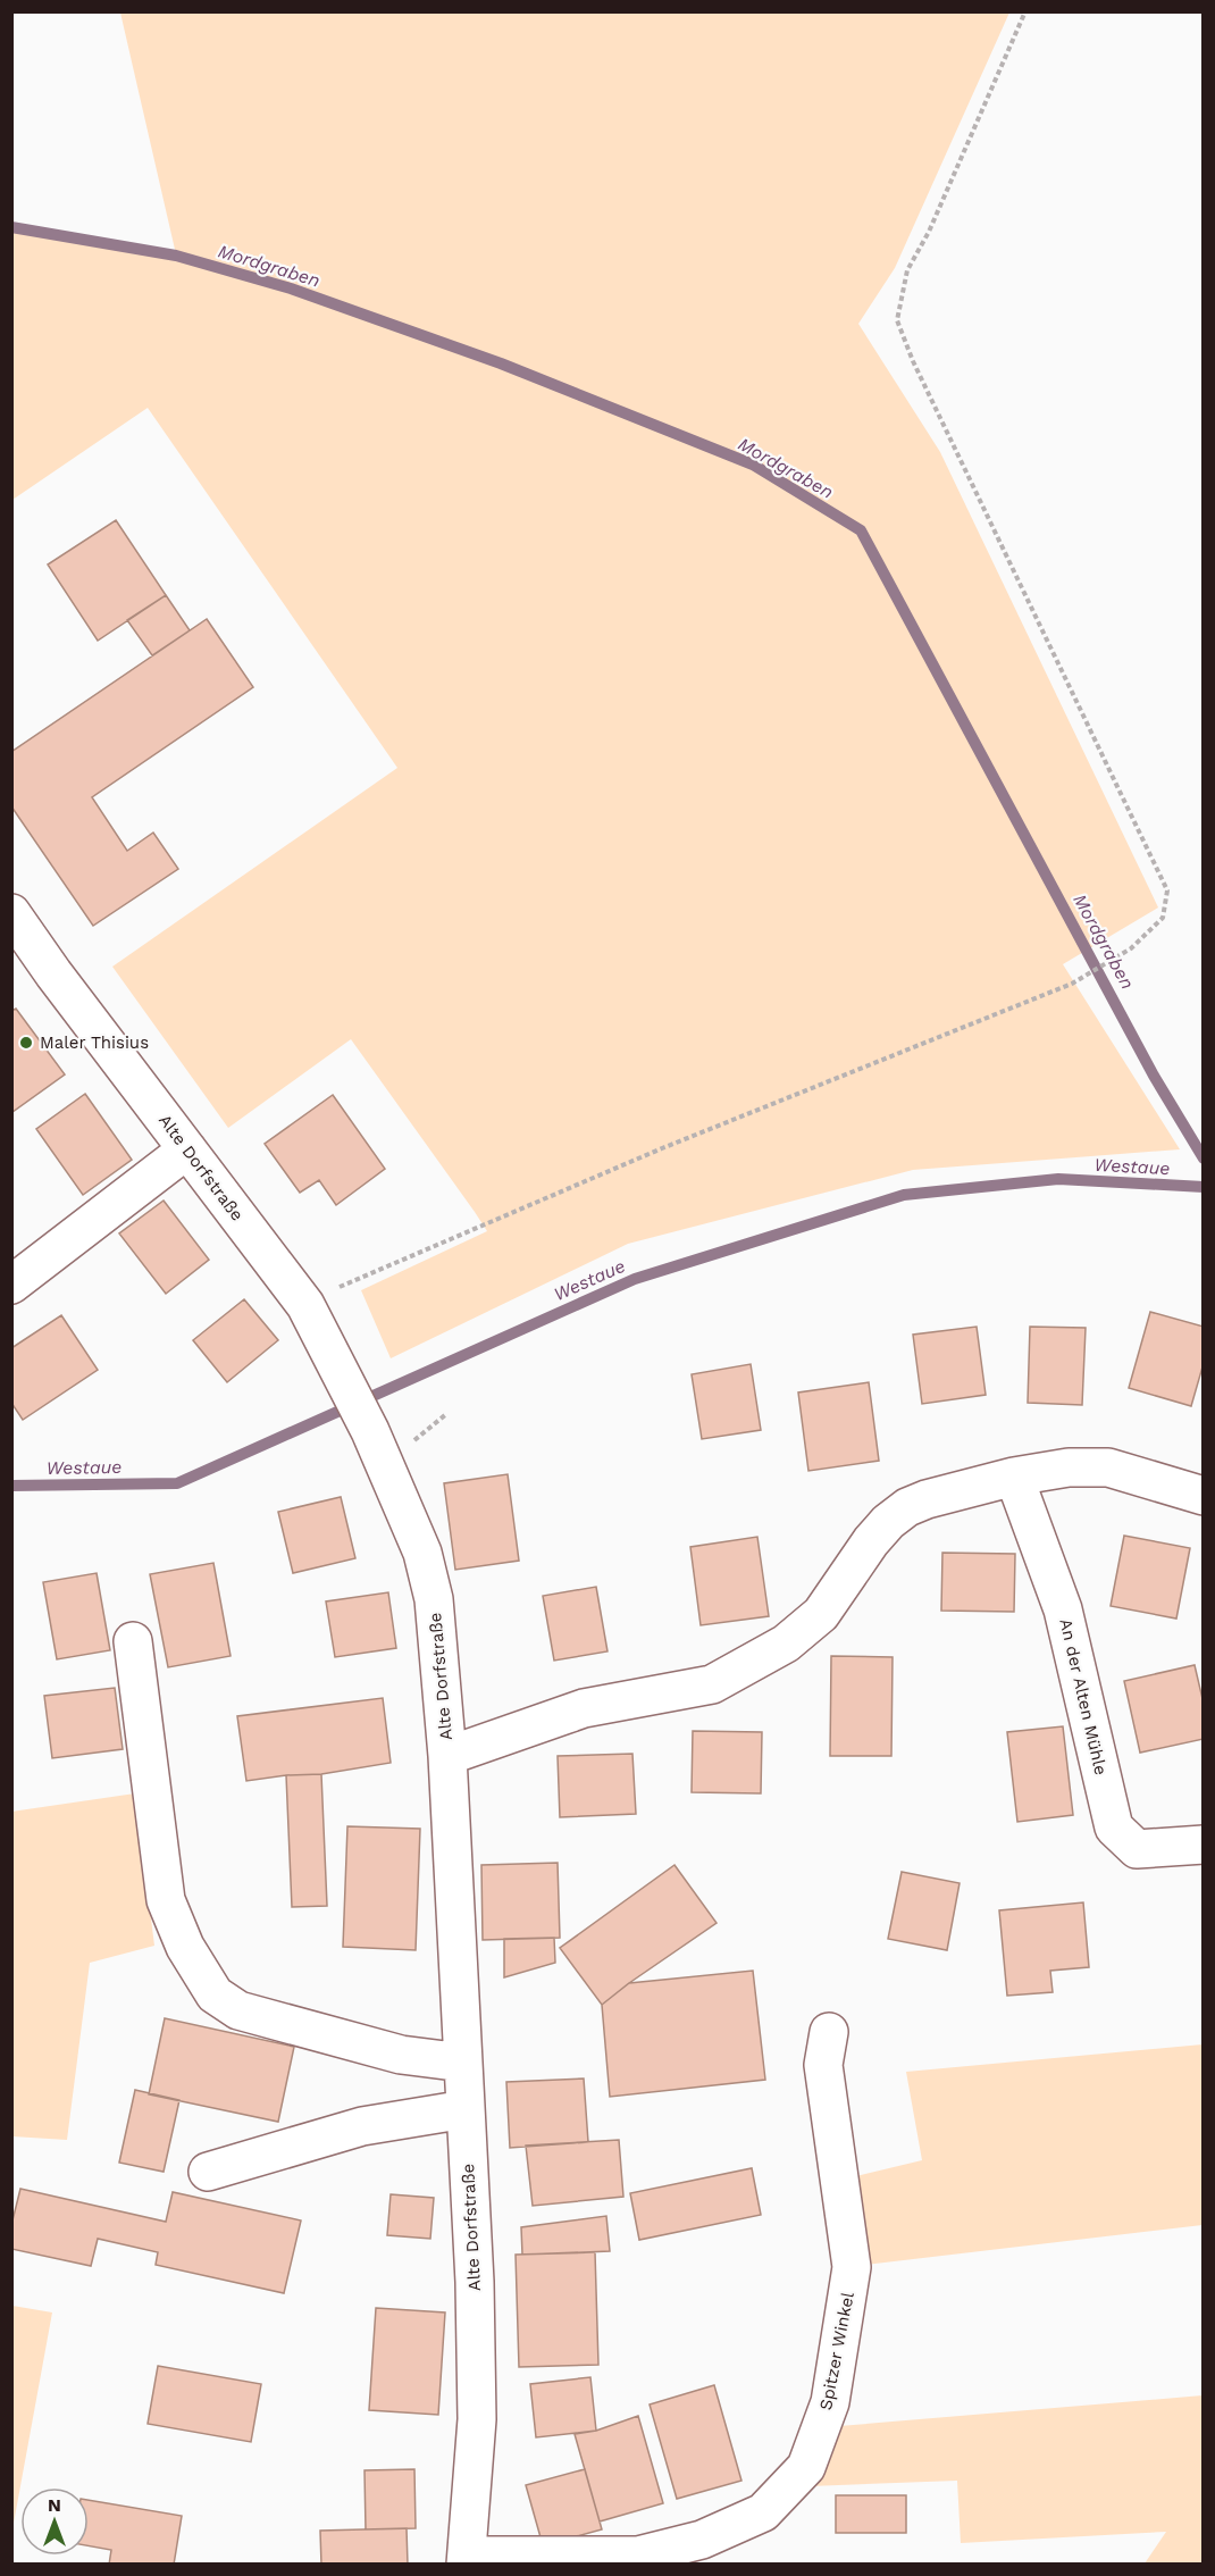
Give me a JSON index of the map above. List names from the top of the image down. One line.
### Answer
{"streets":{"street":["Alte Dorfstraße","An der Alten Mühle","Spitzer Winkel"]},"crossings":[["Alte Dorfstraße","Spitzer Winkel"]],"water":["Mordgraben","Westaue"],"places":["Maler Thisius"],"north":"top"}
